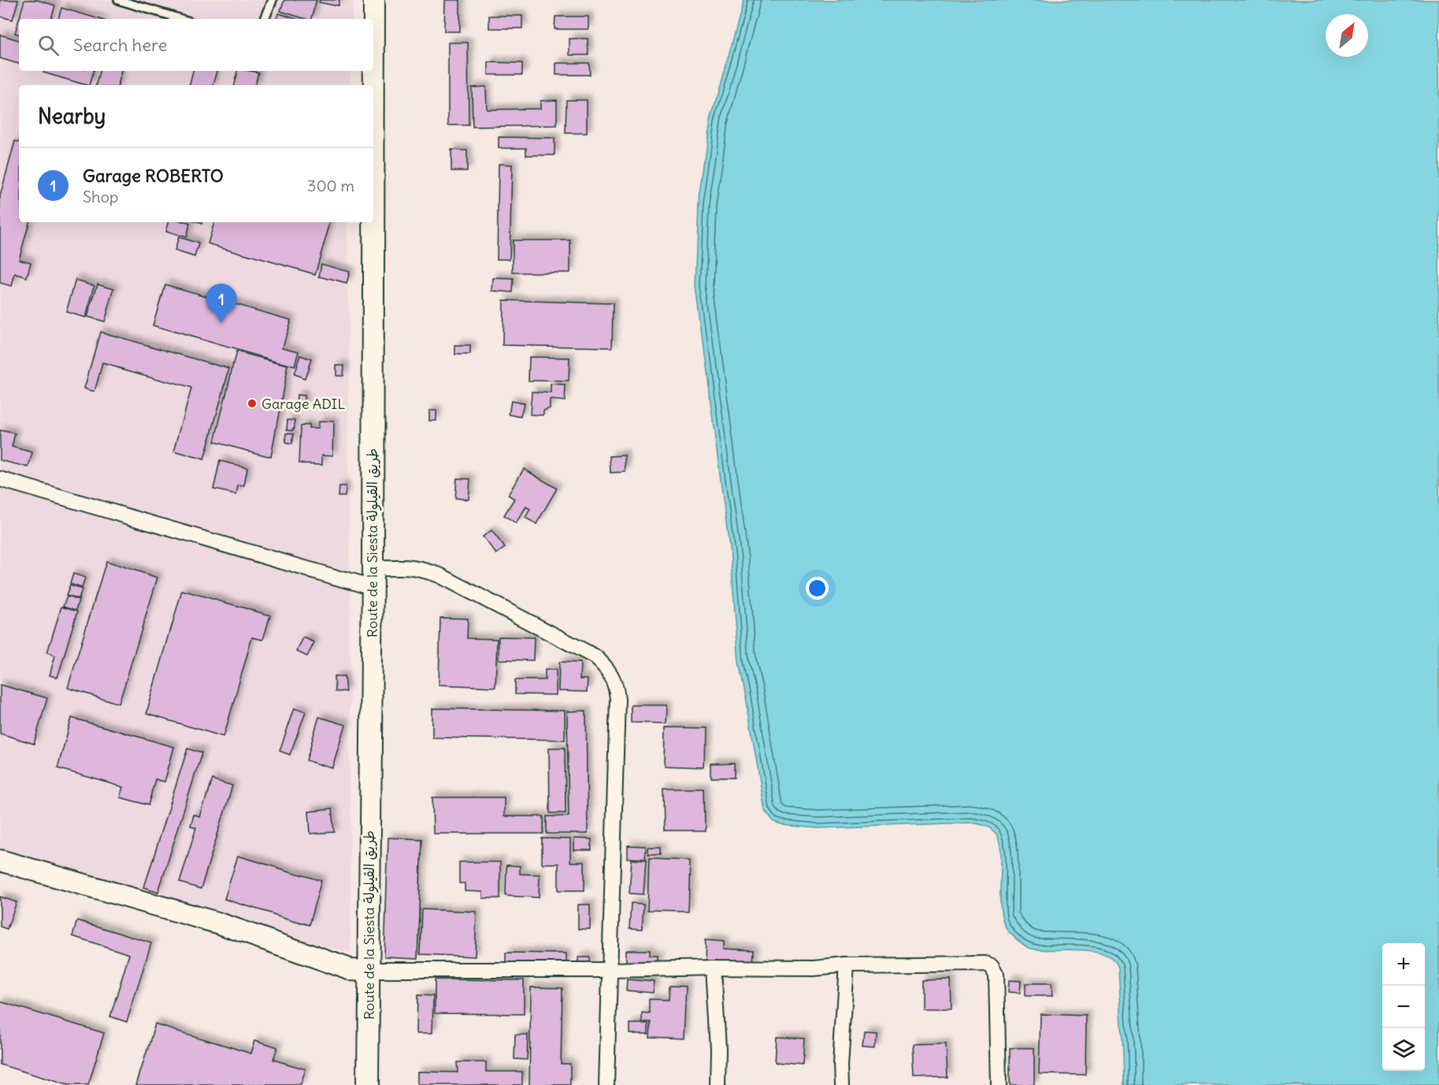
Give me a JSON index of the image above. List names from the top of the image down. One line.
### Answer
{"streets":{"main road":["Route de la Siesta طريق القيلولة"]},"places":["Garage ADIL"],"north":"top right","page":{"search":"Search here","heading":"Nearby","list":[{"mark":"1","name":"Garage ROBERTO","note":"Shop","value":"300 m"}],"pins":"1","map_buttons":["+","−"]}}
